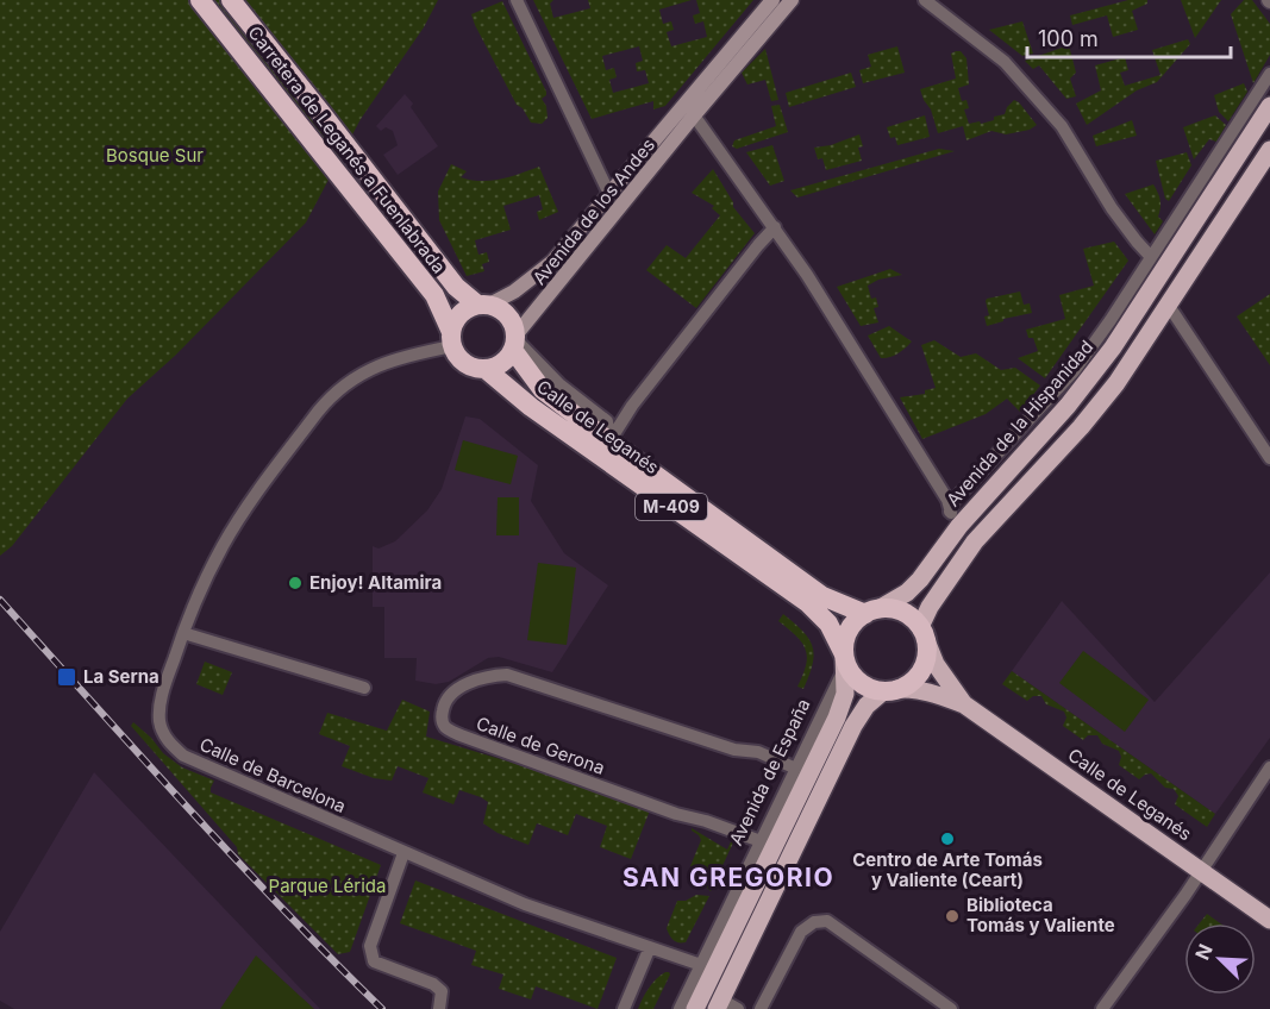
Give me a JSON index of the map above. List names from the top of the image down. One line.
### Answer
{"streets":{"highway":["Carretera de Leganés a Fuenlabrada","Calle de Leganés","M-409"],"main road":["Avenida de los Andes","Avenida de la Hispanidad","Avenida de España"],"street":["Calle de Gerona","Calle de Barcelona"]},"crossings":[["Carretera de Leganés a Fuenlabrada","Avenida de los Andes"],["Carretera de Leganés a Fuenlabrada","Calle de Leganés"],["Carretera de Leganés a Fuenlabrada","M-409"],["Carretera de Leganés a Fuenlabrada","Calle de Barcelona"],["Avenida de los Andes","Calle de Leganés"],["Avenida de los Andes","M-409"],["Avenida de los Andes","Calle de Barcelona"],["Avenida de la Hispanidad","Calle de Leganés"],["Avenida de la Hispanidad","M-409"],["Avenida de la Hispanidad","Avenida de España"],["Calle de Leganés","M-409"],["Calle de Leganés","Avenida de España"],["Calle de Leganés","Calle de Barcelona"],["M-409","Avenida de España"],["M-409","Calle de Barcelona"],["Calle de Gerona","Avenida de España"],["Avenida de España","Calle de Barcelona"]],"districts":["SAN GREGORIO"],"parks":["Bosque Sur","Parque Lérida"],"places":{"other":["Enjoy! Altamira","Centro de Arte Tomás y Valiente (Ceart)","Biblioteca Tomás y Valiente"],"transit":["La Serna"]},"scale_bar":"100 m","north":"top left"}
